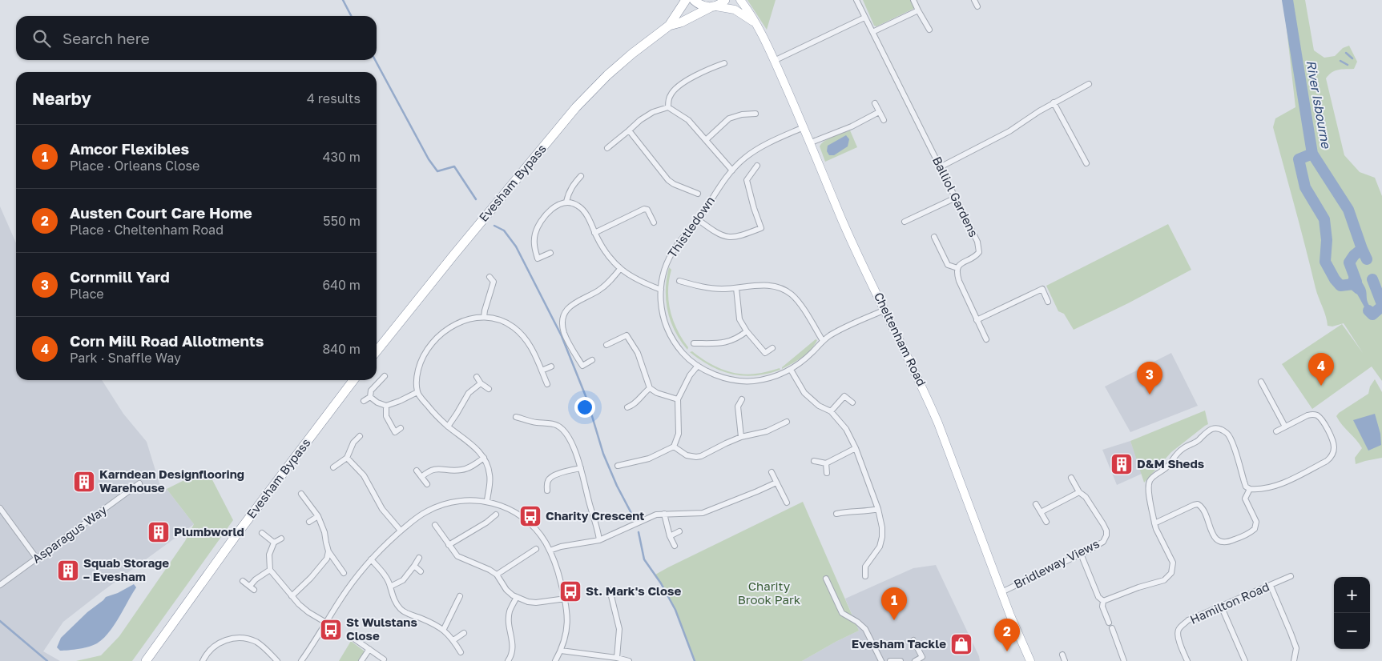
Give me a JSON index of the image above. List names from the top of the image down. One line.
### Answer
{"streets":{"highway":["Evesham Bypass"],"main road":["Cheltenham Road"],"street":["Balliol Gardens","Thistledown","Asparagus Way","Bridleway Views","Hamilton Road"]},"crossings":[["Evesham Bypass","Cheltenham Road"],["Thistledown","Cheltenham Road"],["Cheltenham Road","Bridleway Views"]],"water":["River Isbourne"],"parks":["Charity Brook Park"],"places":{"building":["D&M Sheds","Karndean Designflooring Warehouse","Plumbworld","Squab Storage – Evesham"],"bus stop":["Charity Crescent","St. Mark's Close","St Wulstans Close"],"shop":["Evesham Tackle"]},"page":{"search":"Search here","heading":["Nearby","4 results"],"list":[{"mark":"1","name":"Amcor Flexibles","note":"Place · Orleans Close","value":"430 m"},{"mark":"2","name":"Austen Court Care Home","note":"Place · Cheltenham Road","value":"550 m"},{"mark":"3","name":"Cornmill Yard","note":"Place","value":"640 m"},{"mark":"4","name":"Corn Mill Road Allotments","note":"Park · Snaffle Way","value":"840 m"}],"pins":["4","3","1","2"],"map_buttons":["+","−"]}}
